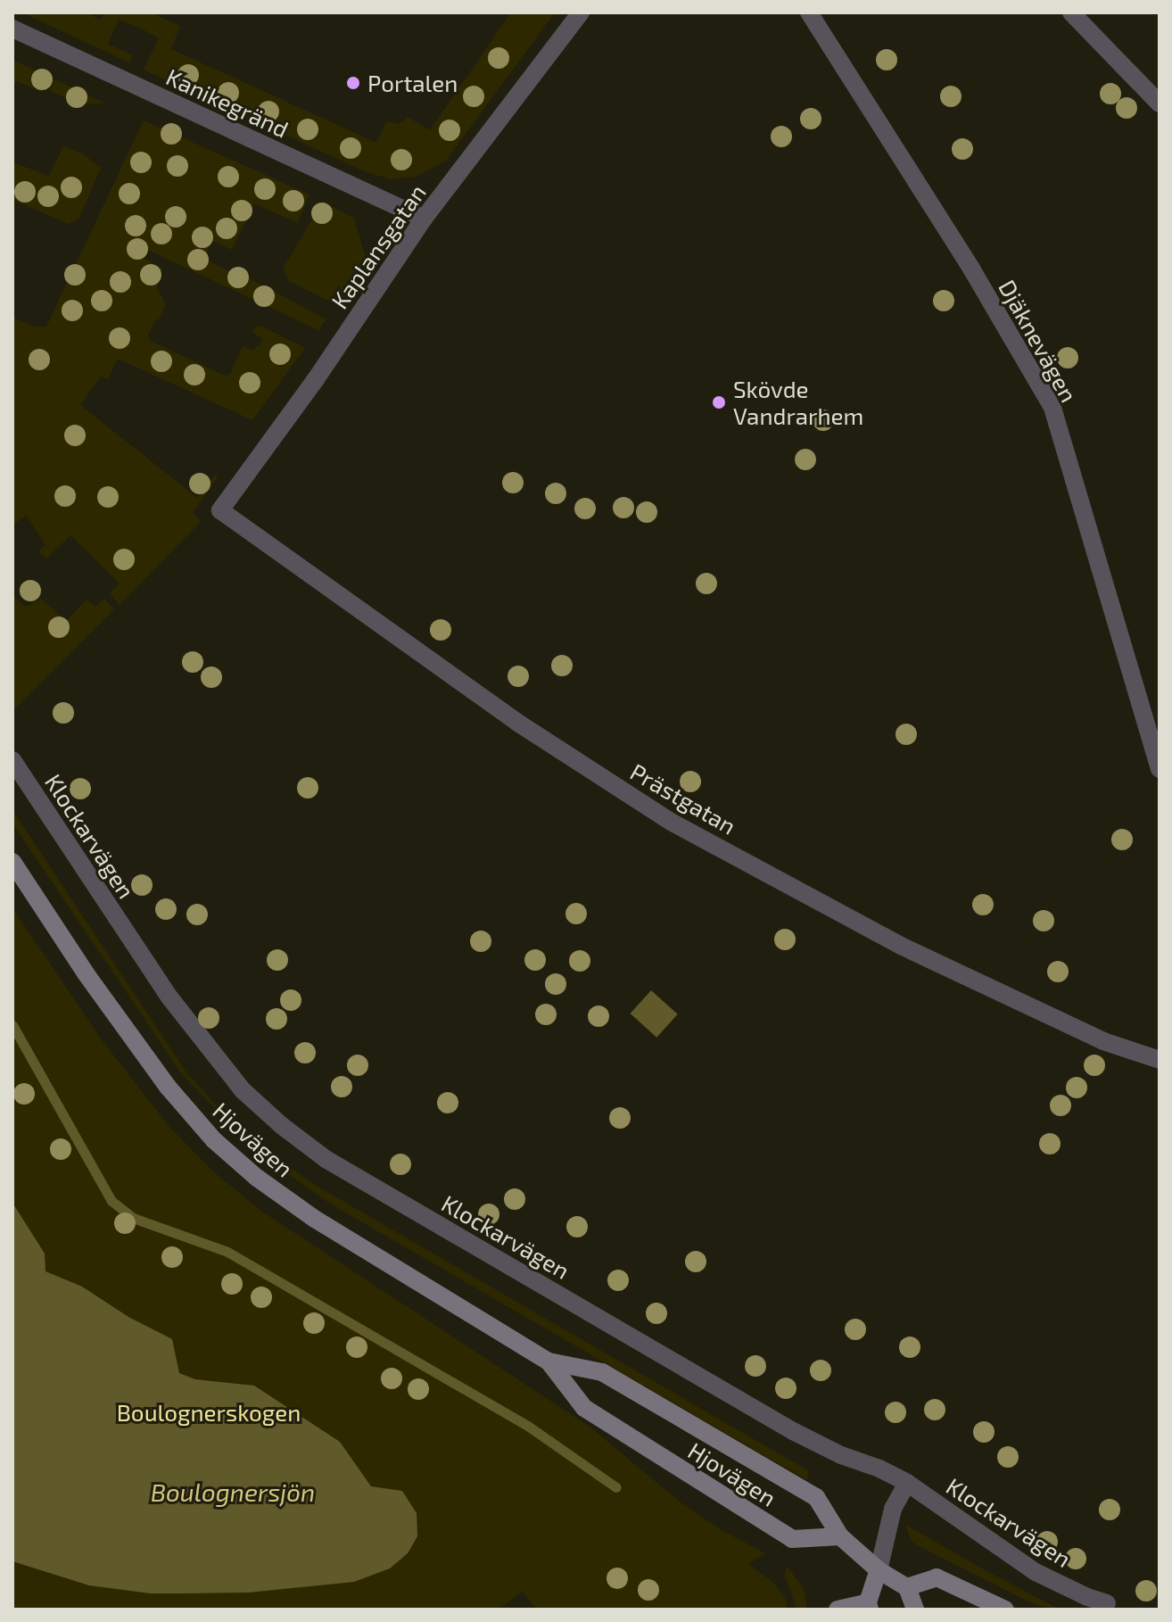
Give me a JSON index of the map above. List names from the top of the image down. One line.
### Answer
{"streets":{"main road":["Hjovägen"],"street":["Kanikegränd","Kaplansgatan","Djäknevägen","Prästgatan","Klockarvägen"]},"crossings":[["Kanikegränd","Kaplansgatan"],["Kaplansgatan","Prästgatan"]],"water":["Boulognersjön"],"parks":["Boulognerskogen"],"places":["Portalen","Skövde Vandrarhem"]}
